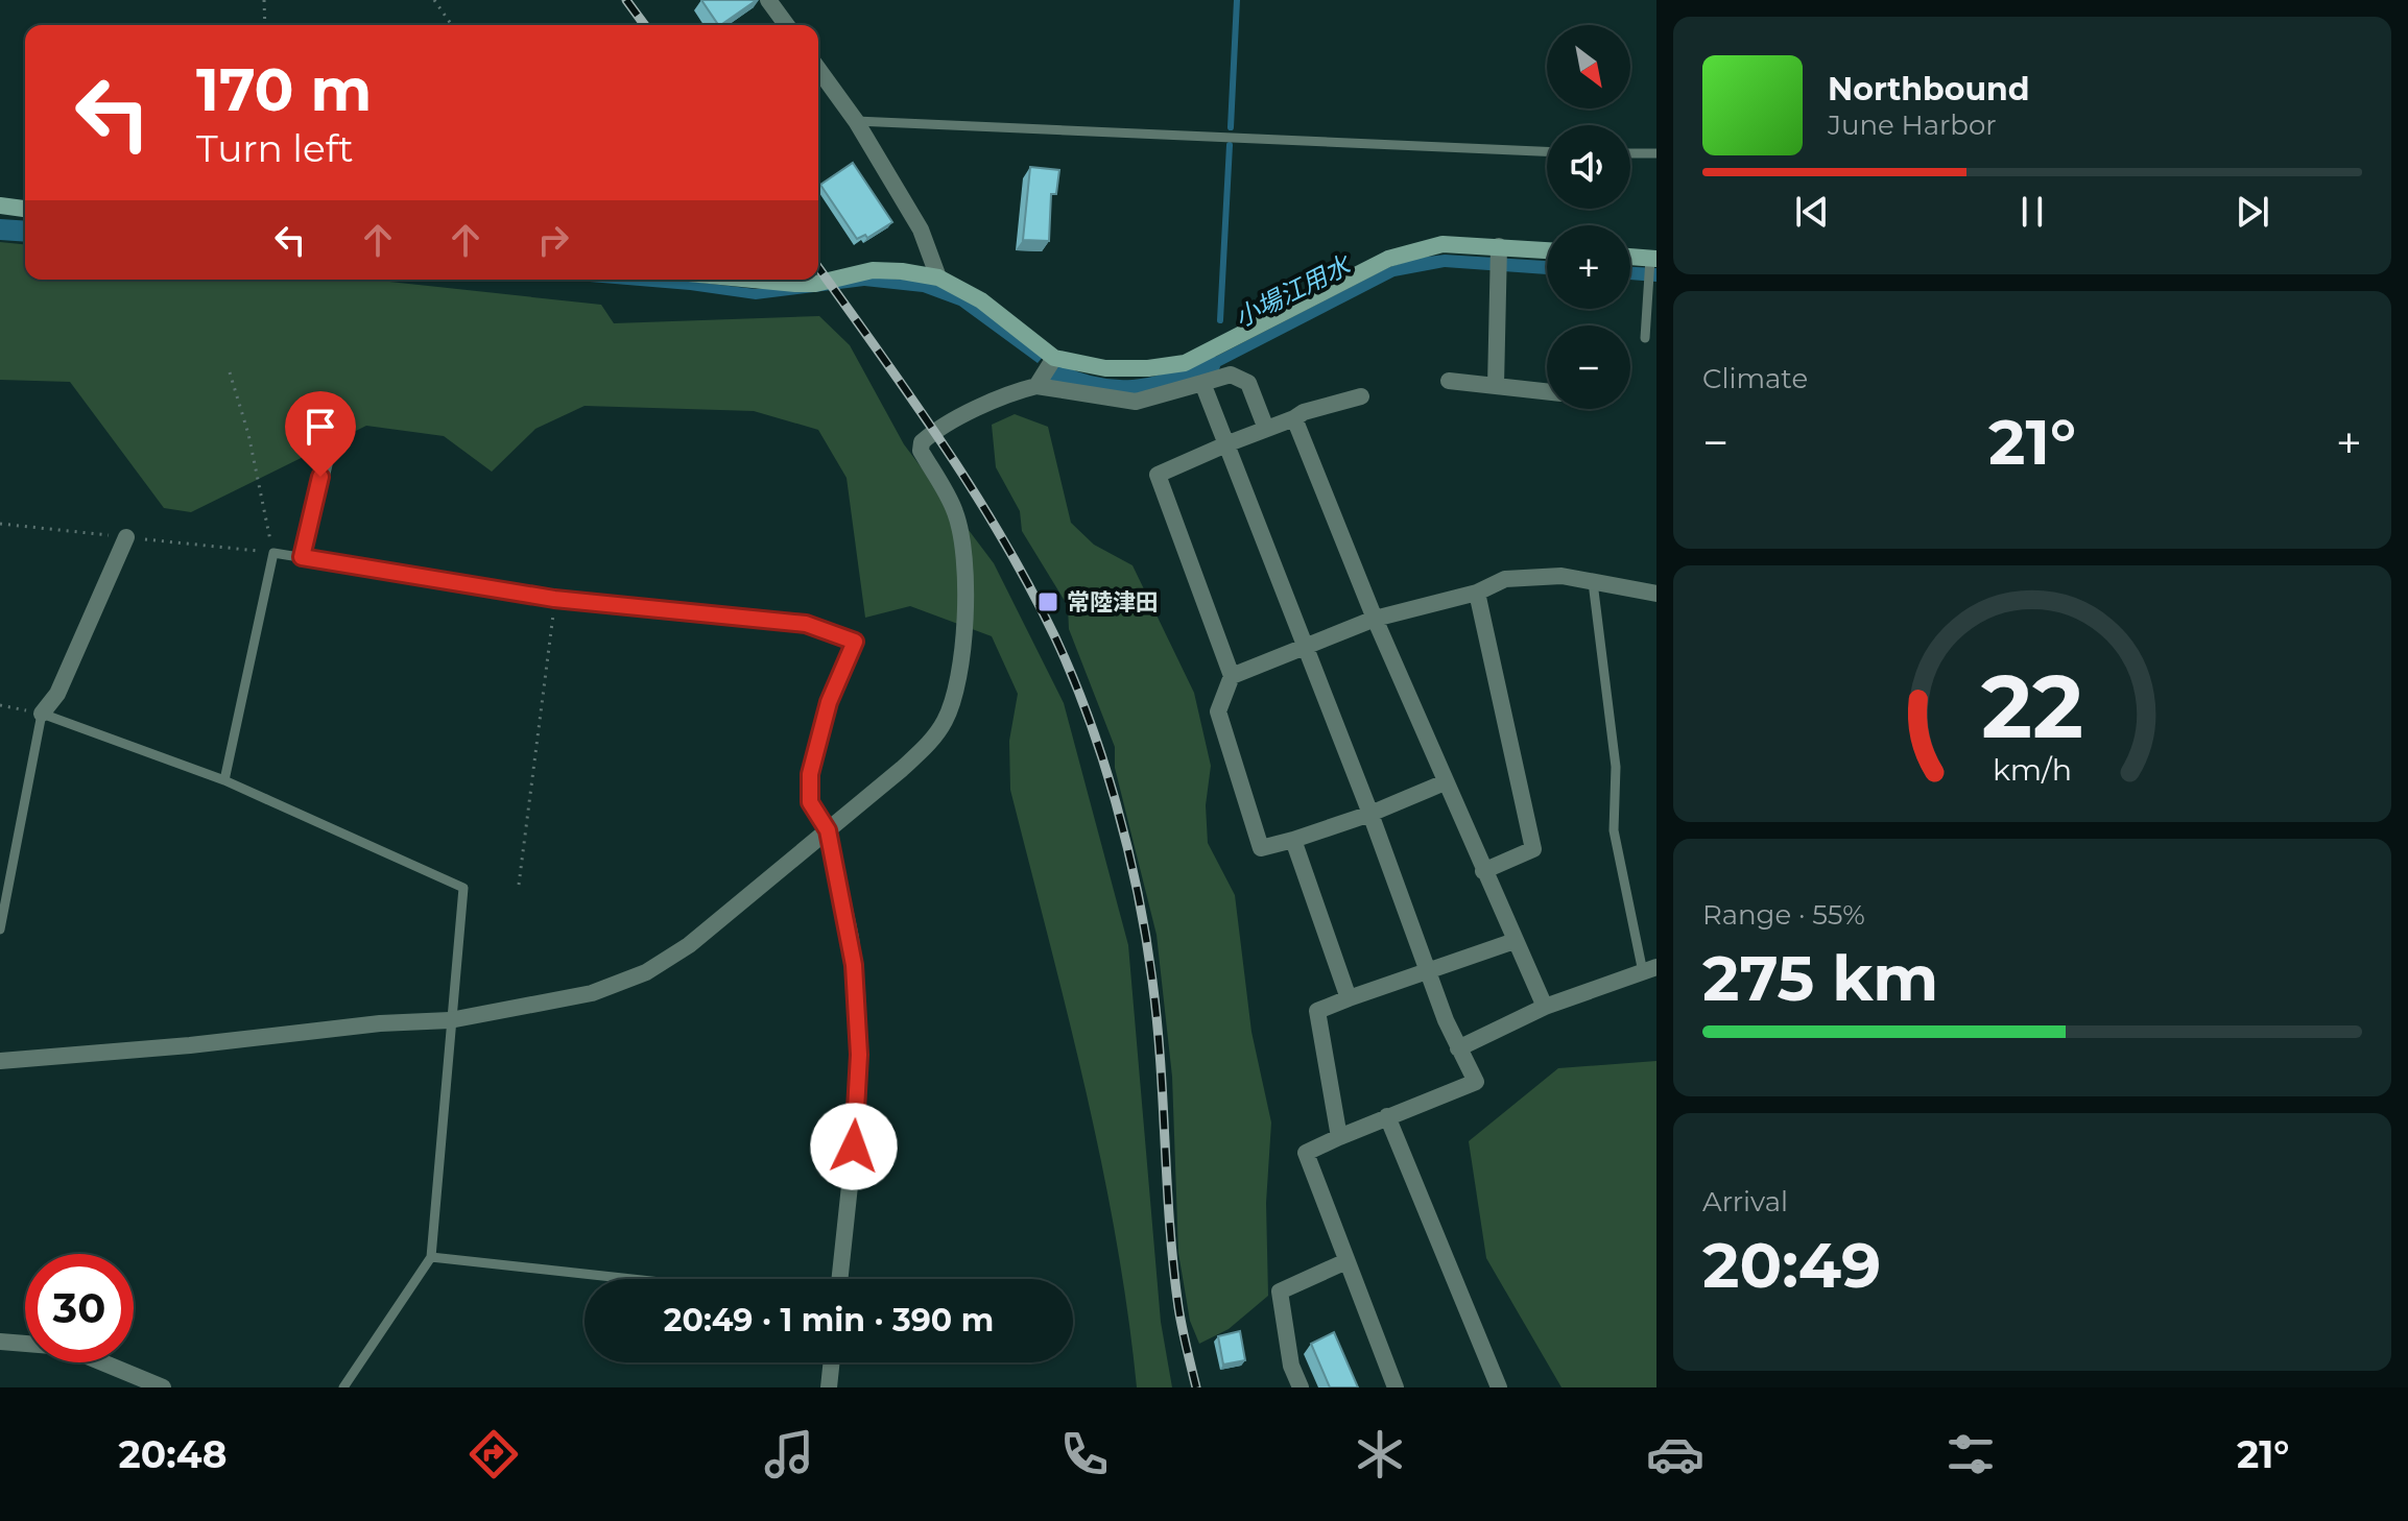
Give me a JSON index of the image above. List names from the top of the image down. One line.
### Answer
{"water":["小場江用水"],"places":{"transit":["常陸津田"]},"north":"bottom right","page":{"map_buttons":["+","−"],"turn":["170 m","Turn left"],"song":["Northbound","June Harbor"],"tile":["Climate",["Range · 55%","275 km"],["Arrival","20:49"]],"heat":["−","21°","+"],"limit":"30","trip":"20:49 · 1 min · 390 m","tabs":["20:48","21°"],"gauge":["22","km/h"]}}
